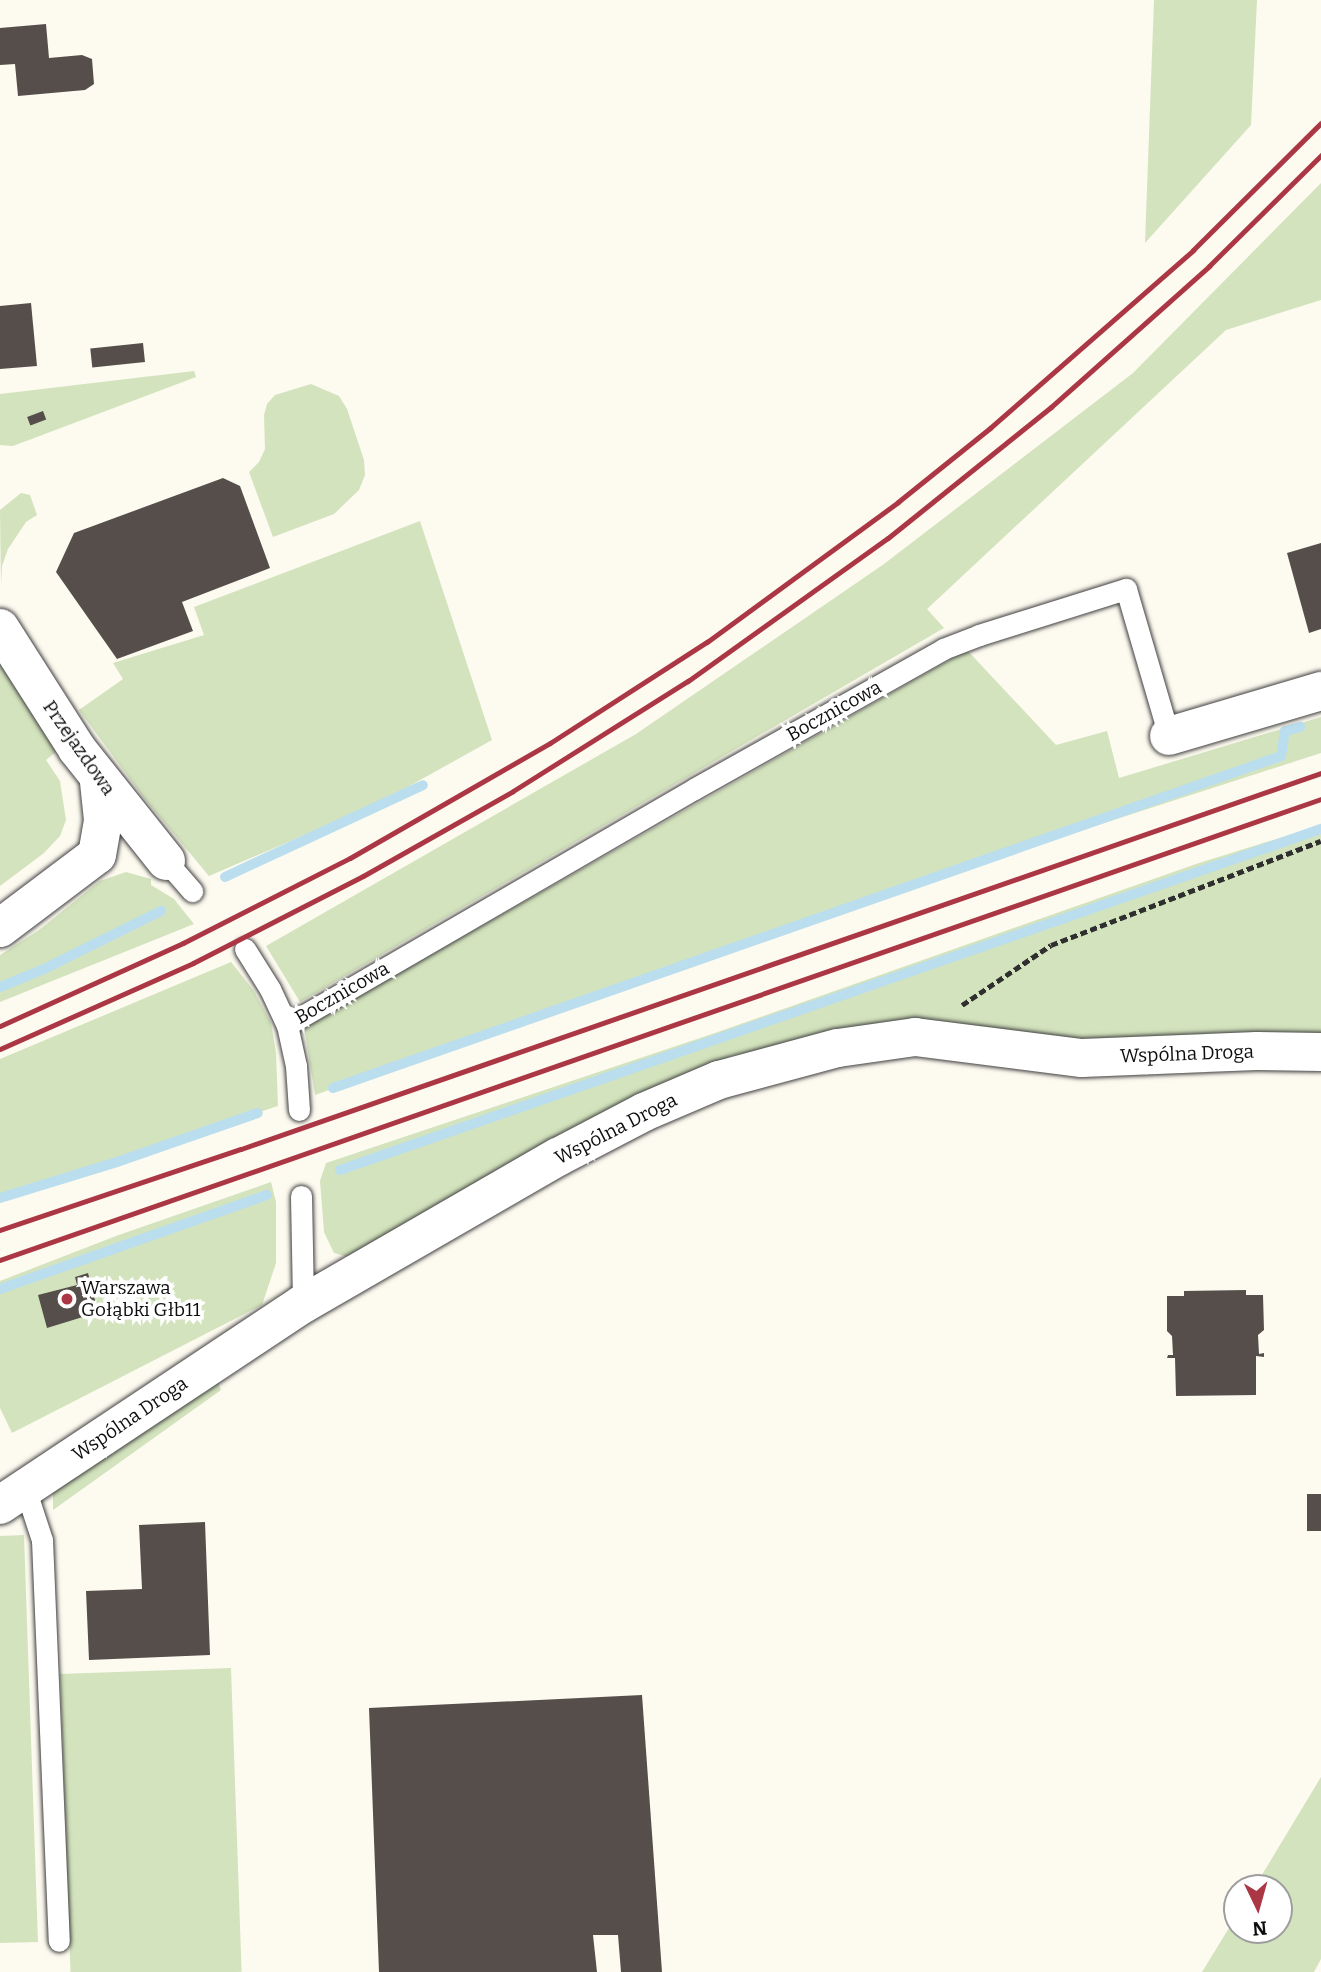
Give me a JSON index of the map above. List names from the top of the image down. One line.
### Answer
{"streets":{"street":["Bocznicowa","Przejazdowa","Wspólna Droga"]},"places":["Warszawa Gołąbki Głb11"],"north":"bottom"}
